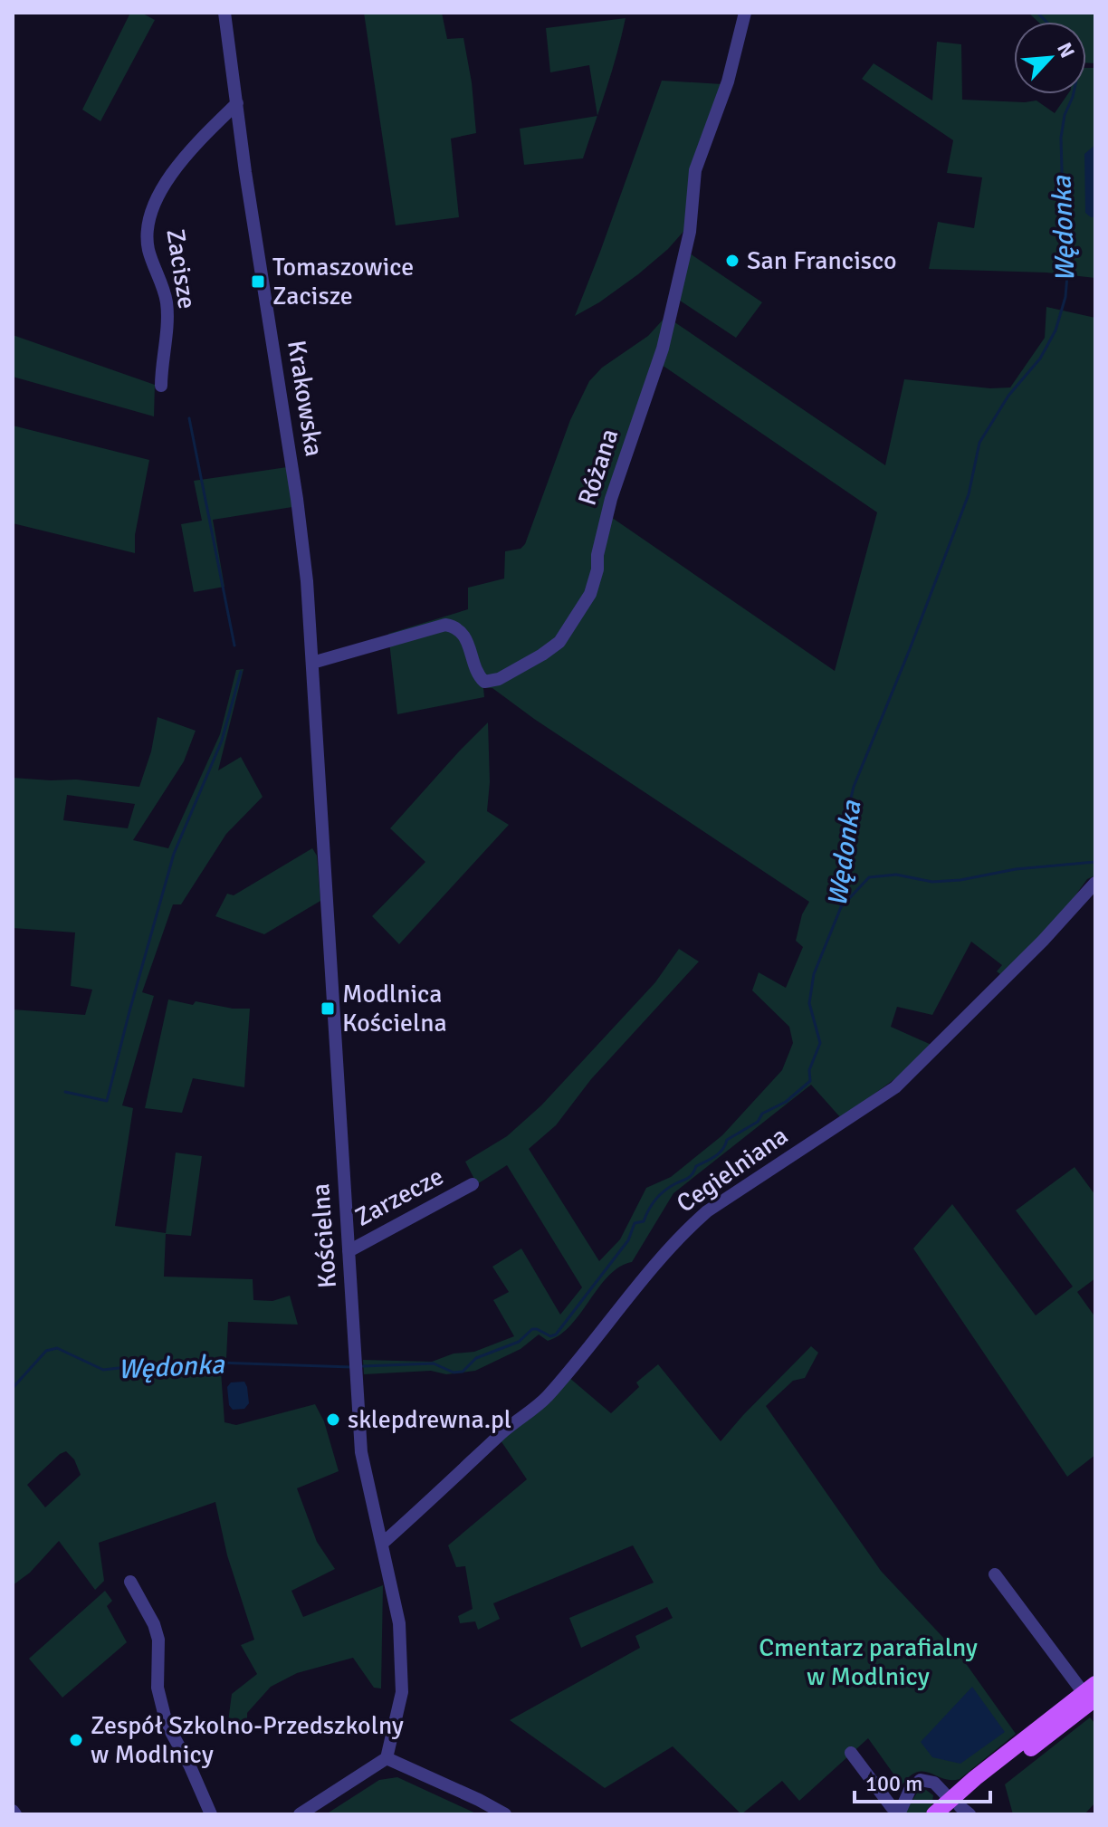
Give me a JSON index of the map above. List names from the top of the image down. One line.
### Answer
{"streets":{"street":["Zacisze","Krakowska","Różana","Cegielniana","Zarzecze","Kościelna"]},"crossings":[["Zacisze","Krakowska"],["Krakowska","Różana"],["Krakowska","Kościelna"],["Cegielniana","Kościelna"],["Zarzecze","Kościelna"]],"water":["Wędonka"],"parks":["Cmentarz parafialny w Modlnicy"],"places":{"other":["San Francisco","sklepdrewna.pl","Zespół Szkolno-Przedszkolny w Modlnicy"],"transit":["Tomaszowice Zacisze","Modlnica Kościelna"]},"scale_bar":"100 m","north":"top right"}
